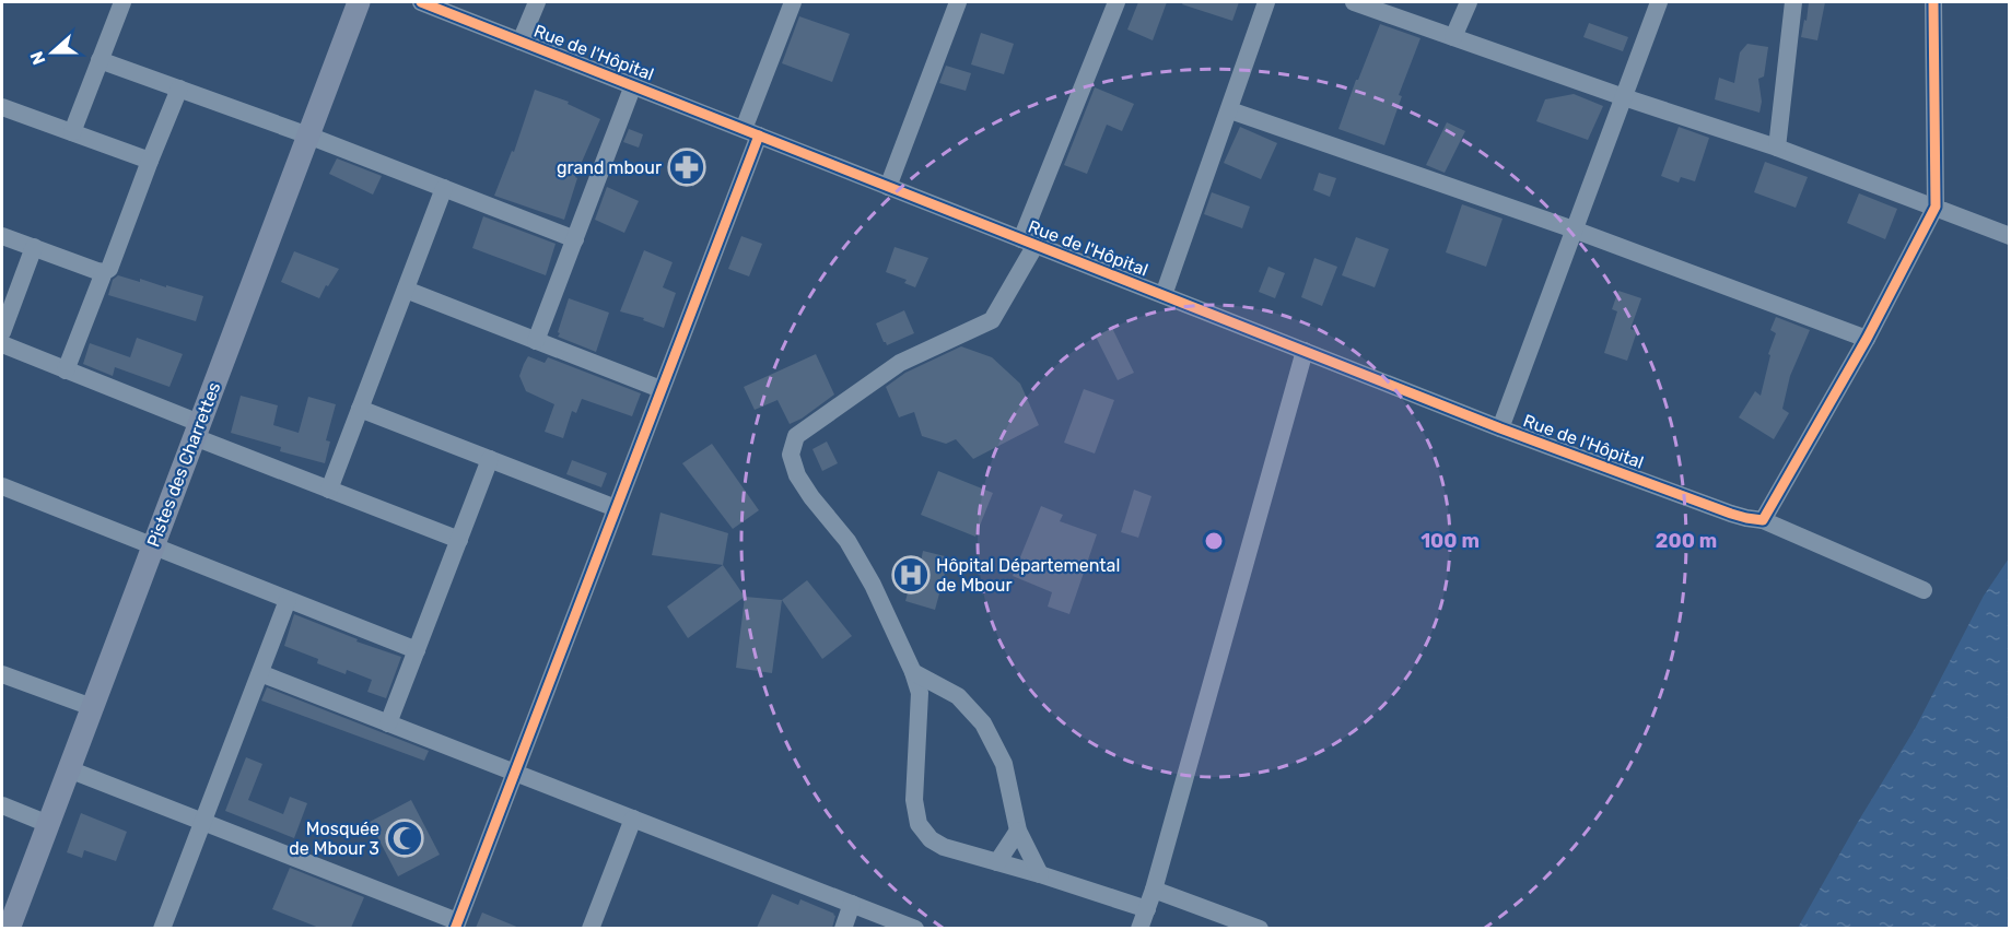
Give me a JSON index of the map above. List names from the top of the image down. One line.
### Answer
{"streets":{"main road":["Pistes des Charrettes"],"street":["Rue de l'Hôpital"]},"places":{"pharmacy":["grand mbour"],"hospital":["Hôpital Départemental de Mbour"],"mosque":["Mosquée de Mbour 3"]},"north":"left","rings":["100 m","200 m"]}
